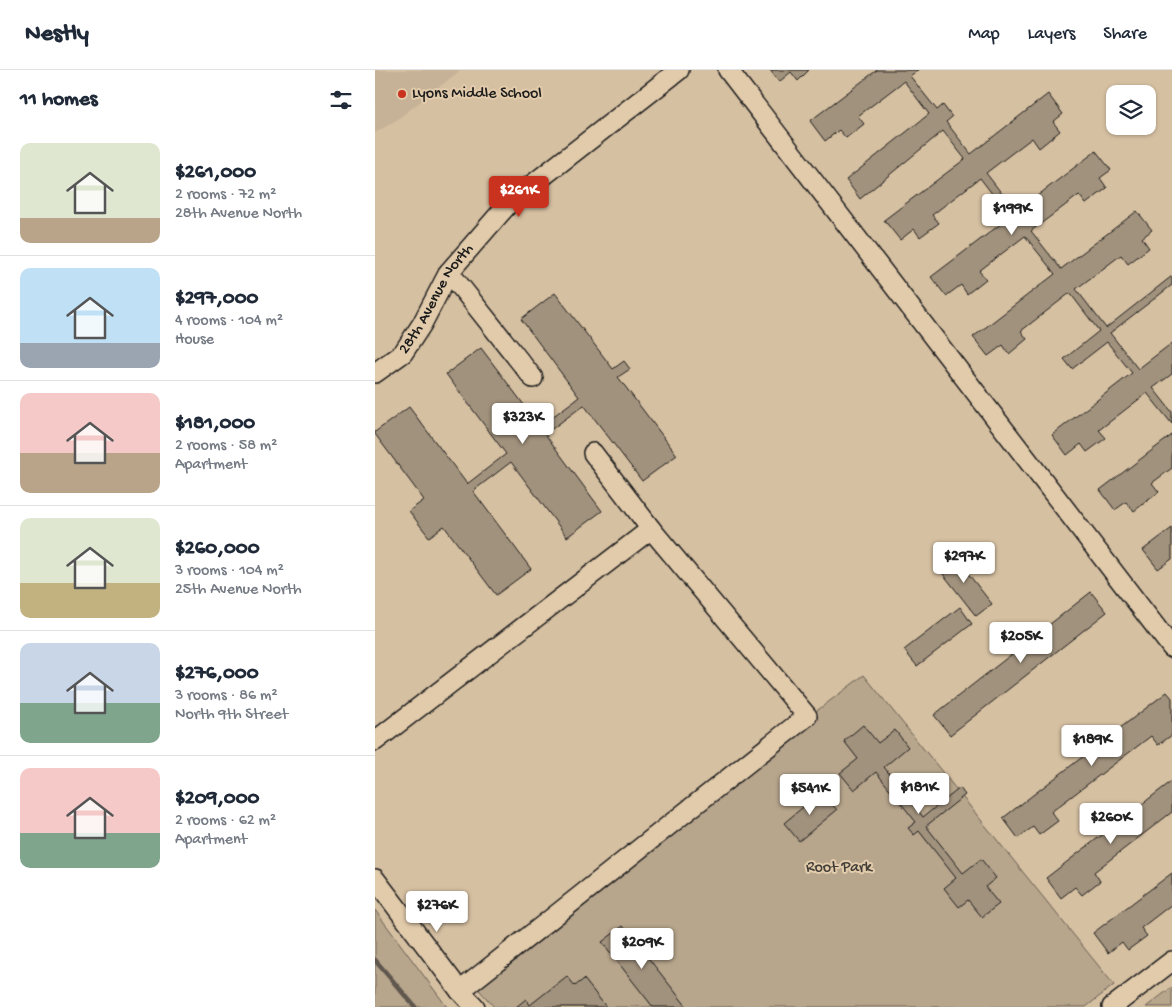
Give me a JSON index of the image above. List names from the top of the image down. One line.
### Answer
{"streets":{"street":["28th Avenue North"]},"parks":["Root Park"],"places":["Lyons Middle School"],"page":{"header":"Nestly","nav":["Map","Layers","Share"],"heading":"11 homes","list":[{"name":"$261,000","note":"2 rooms · 72 m² · 28th Avenue North"},{"name":"$297,000","note":"4 rooms · 104 m² · House"},{"name":"$181,000","note":"2 rooms · 58 m² · Apartment"},{"name":"$260,000","note":"3 rooms · 104 m² · 25th Avenue North"},{"name":"$276,000","note":"3 rooms · 86 m² · North 9th Street"},{"name":"$209,000","note":"2 rooms · 62 m² · Apartment"}],"price":["$261K","$199K","$323K","$297K","$205K","$189K","$181K","$541K","$260K","$276K","$209K"]}}
